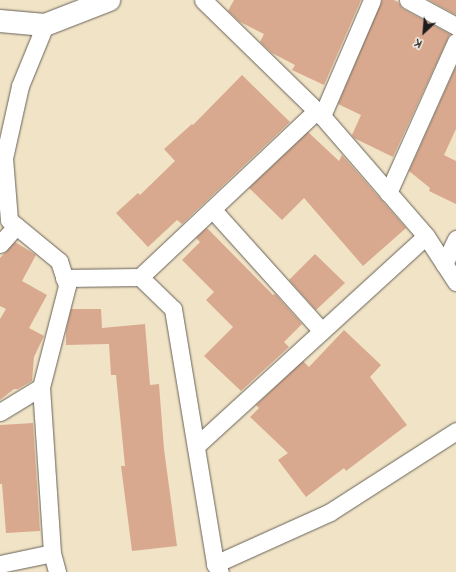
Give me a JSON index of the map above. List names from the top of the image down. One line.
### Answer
{"north":"bottom left"}
